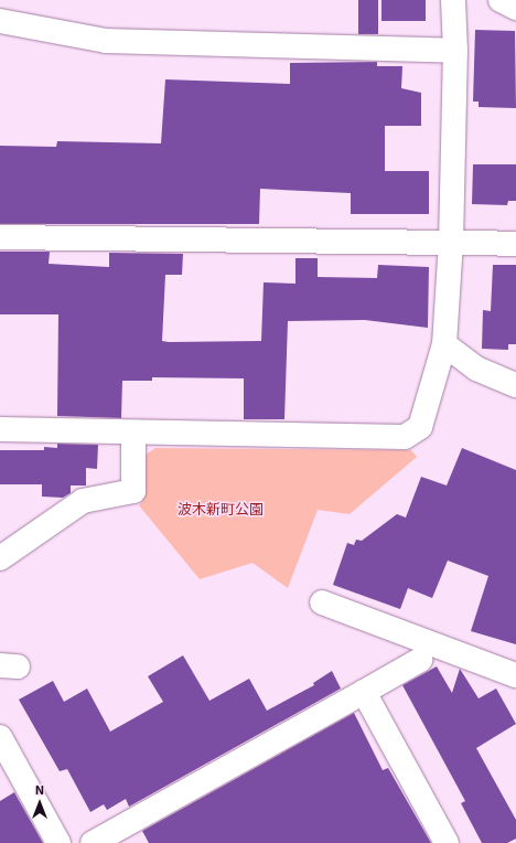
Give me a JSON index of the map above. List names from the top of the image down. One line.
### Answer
{"parks":["波木新町公園"],"north":"top"}
